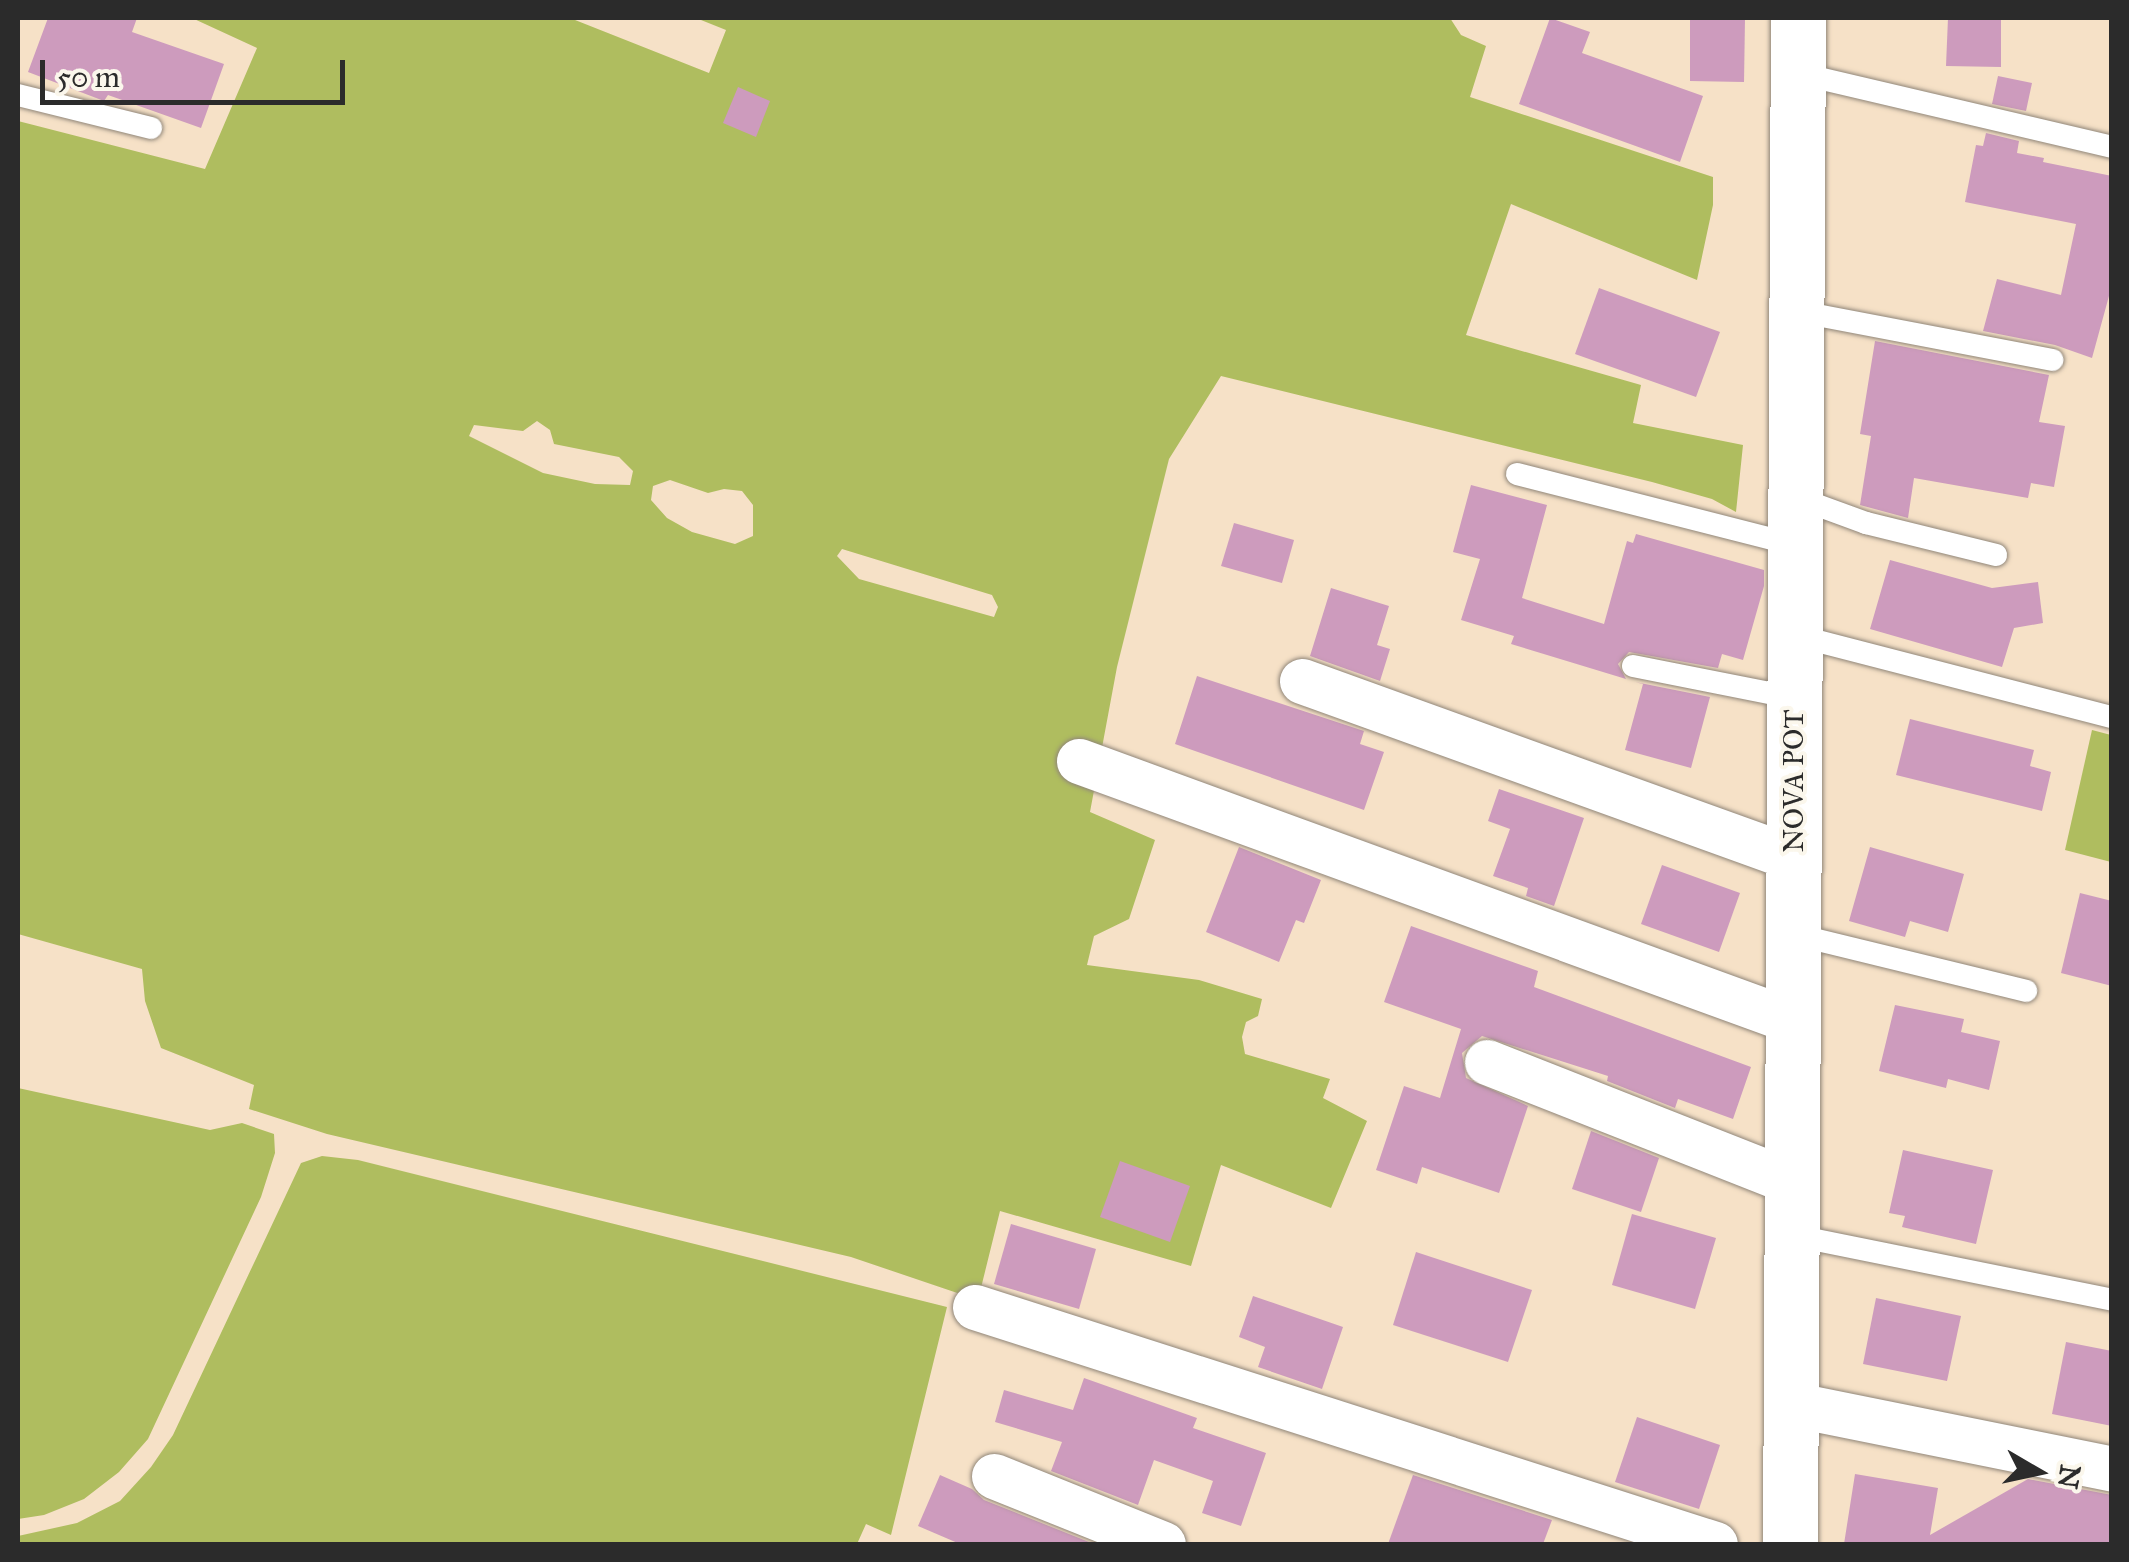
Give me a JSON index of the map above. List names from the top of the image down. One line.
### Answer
{"streets":{"street":["NOVA POT"]},"scale_bar":"50 m","north":"right"}
